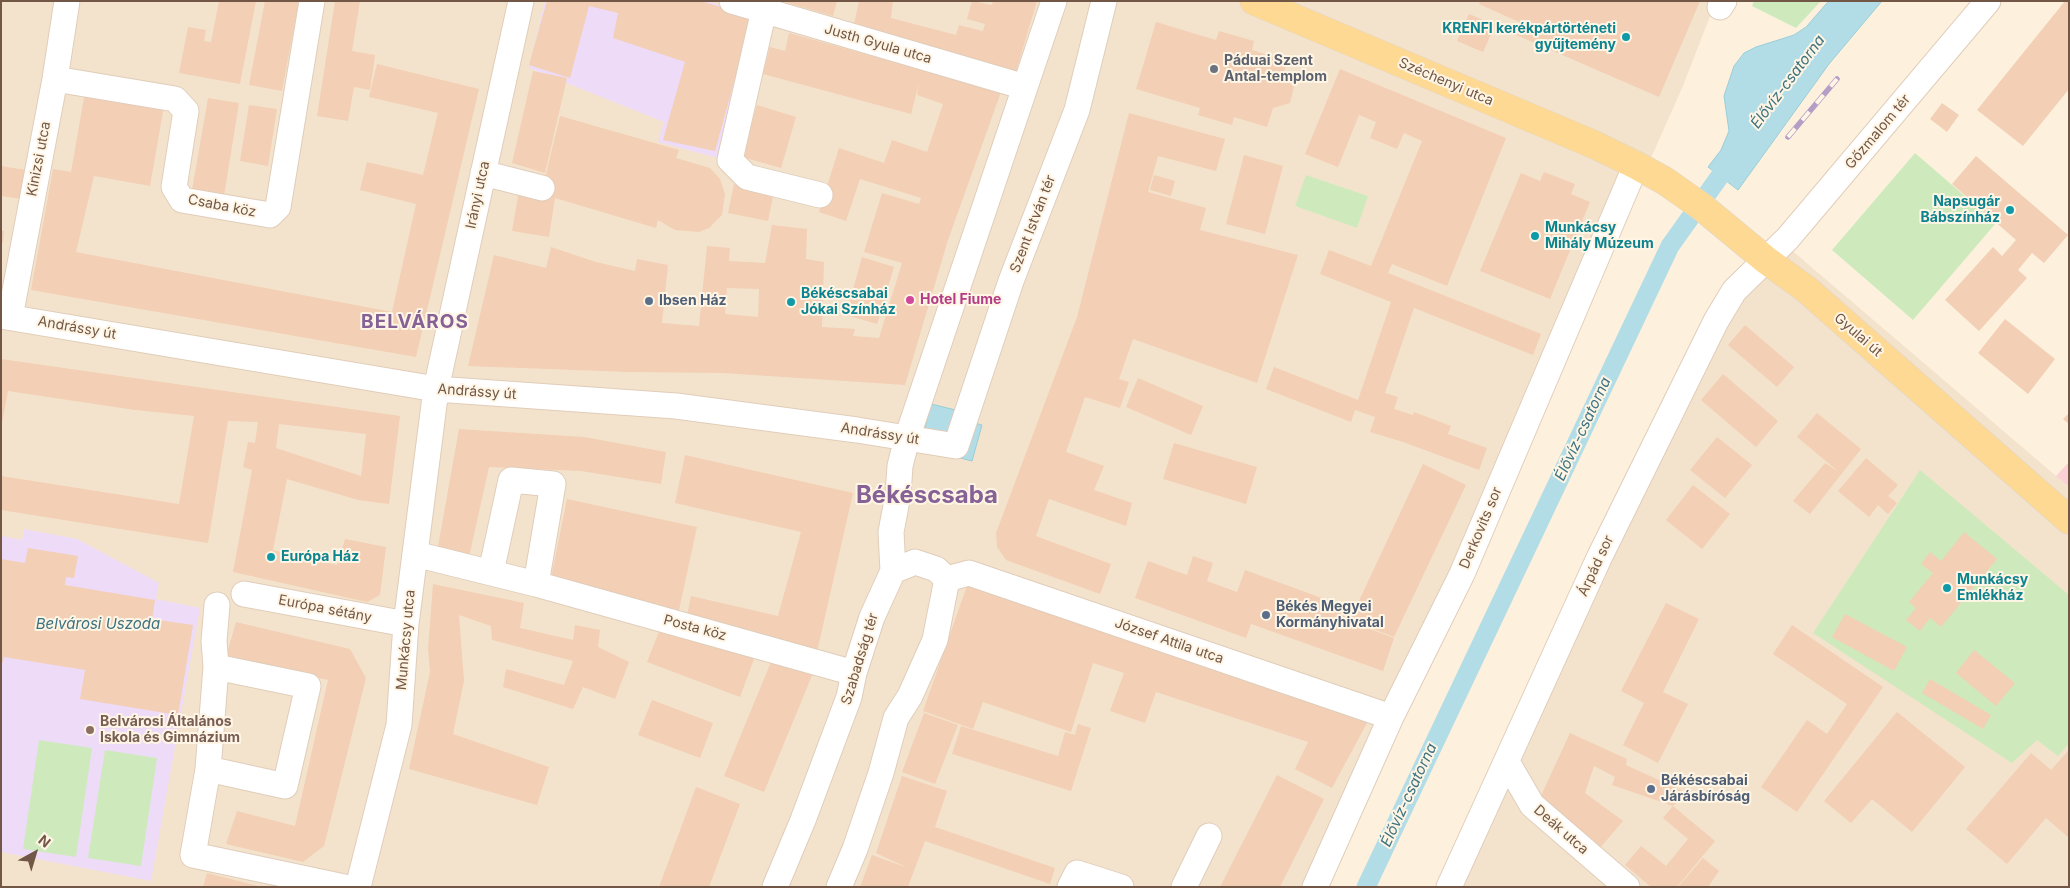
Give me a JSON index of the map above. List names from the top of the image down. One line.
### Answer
{"streets":{"main road":["Széchenyi utca","Gyulai út"],"street":["Justh Gyula utca","Gőzmalom tér","Kinizsi utca","Irányi utca","Csaba köz","Szent István tér","Andrássy út","Derkovits sor","Árpád sor","Európa sétány","Posta köz","Munkácsy utca","József Attila utca","Szabadság tér","Deák utca"]},"crossings":[["Széchenyi utca","Gyulai út"],["Széchenyi utca","Derkovits sor"],["Gőzmalom tér","Gyulai út"],["Gőzmalom tér","Árpád sor"],["Kinizsi utca","Csaba köz"],["Kinizsi utca","Andrássy út"],["Irányi utca","Andrássy út"],["Irányi utca","Munkácsy utca"],["Szent István tér","Andrássy út"],["Andrássy út","Munkácsy utca"],["Gyulai út","Derkovits sor"],["Gyulai út","Árpád sor"],["Derkovits sor","József Attila utca"],["Árpád sor","Deák utca"],["Európa sétány","Munkácsy utca"],["Posta köz","Munkácsy utca"],["Posta köz","Szabadság tér"]],"districts":["BELVÁROS","Békéscsaba"],"water":["Élővíz-csatorna","Belvárosi Uszoda"],"places":["KRENFI kerékpártörténeti gyűjtemény","Páduai Szent Antal-templom","Napsugár Bábszínház","Munkácsy Mihály Múzeum","Hotel Fiume","Ibsen Ház","Békéscsabai Jókai Színház","Európa Ház","Munkácsy Emlékház","Békés Megyei Kormányhivatal","Belvárosi Általános Iskola és Gimnázium","Békéscsabai Járásbíróság"],"north":"top right"}
